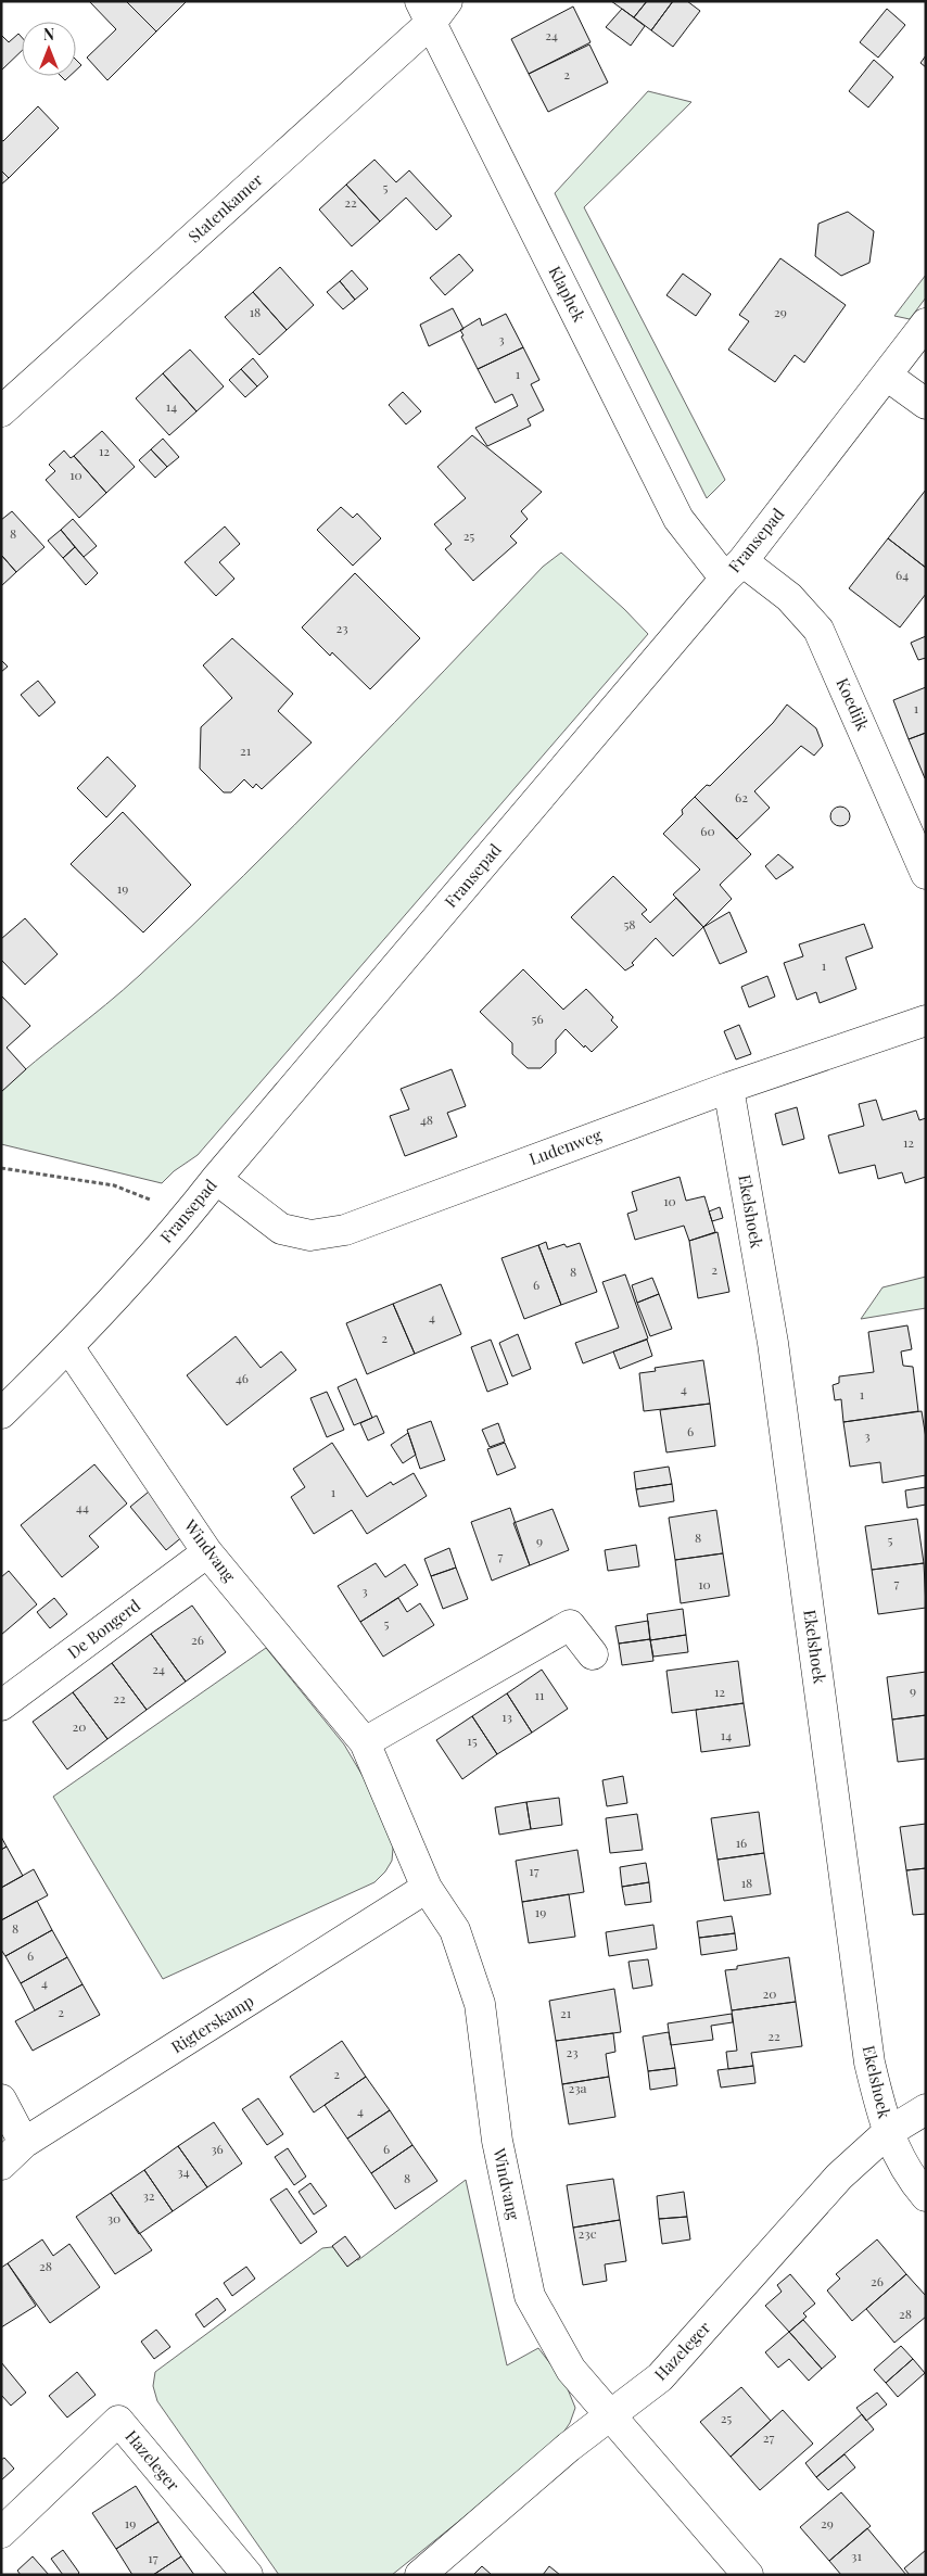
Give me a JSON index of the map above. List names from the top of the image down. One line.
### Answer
{"streets":{"street":["Statenkamer","Klaphek","Fransepad","Koedijk","Ludenweg","Ekelshoek","Windvang","De Bongerd","Rigterskamp","Hazeleger"]},"crossings":[["Statenkamer","Klaphek"],["Klaphek","Fransepad"],["Klaphek","Koedijk"],["Fransepad","Koedijk"],["Fransepad","Ludenweg"],["Fransepad","Windvang"],["Ludenweg","Ekelshoek"],["Ekelshoek","Hazeleger"],["Windvang","De Bongerd"],["Windvang","Rigterskamp"],["Windvang","Hazeleger"]],"house_numbers":["24","2","5","22","18","29","3","1","14","12","10","8","25","64","23","1","21","62","60","19","58","1","56","48","12","10","2","8","6","4","2","46","4","1","6","3","1","44","8","5","9","7","7","10","3","5","26","24","9","12","11","22","13","20","14","15","16","17","18","19","8","6","4","20","2","21","22","23","2","23a","4","36","6","34","8","32","30","23c","28","26","28","25","27","19","29","31","17"],"north":"top"}
